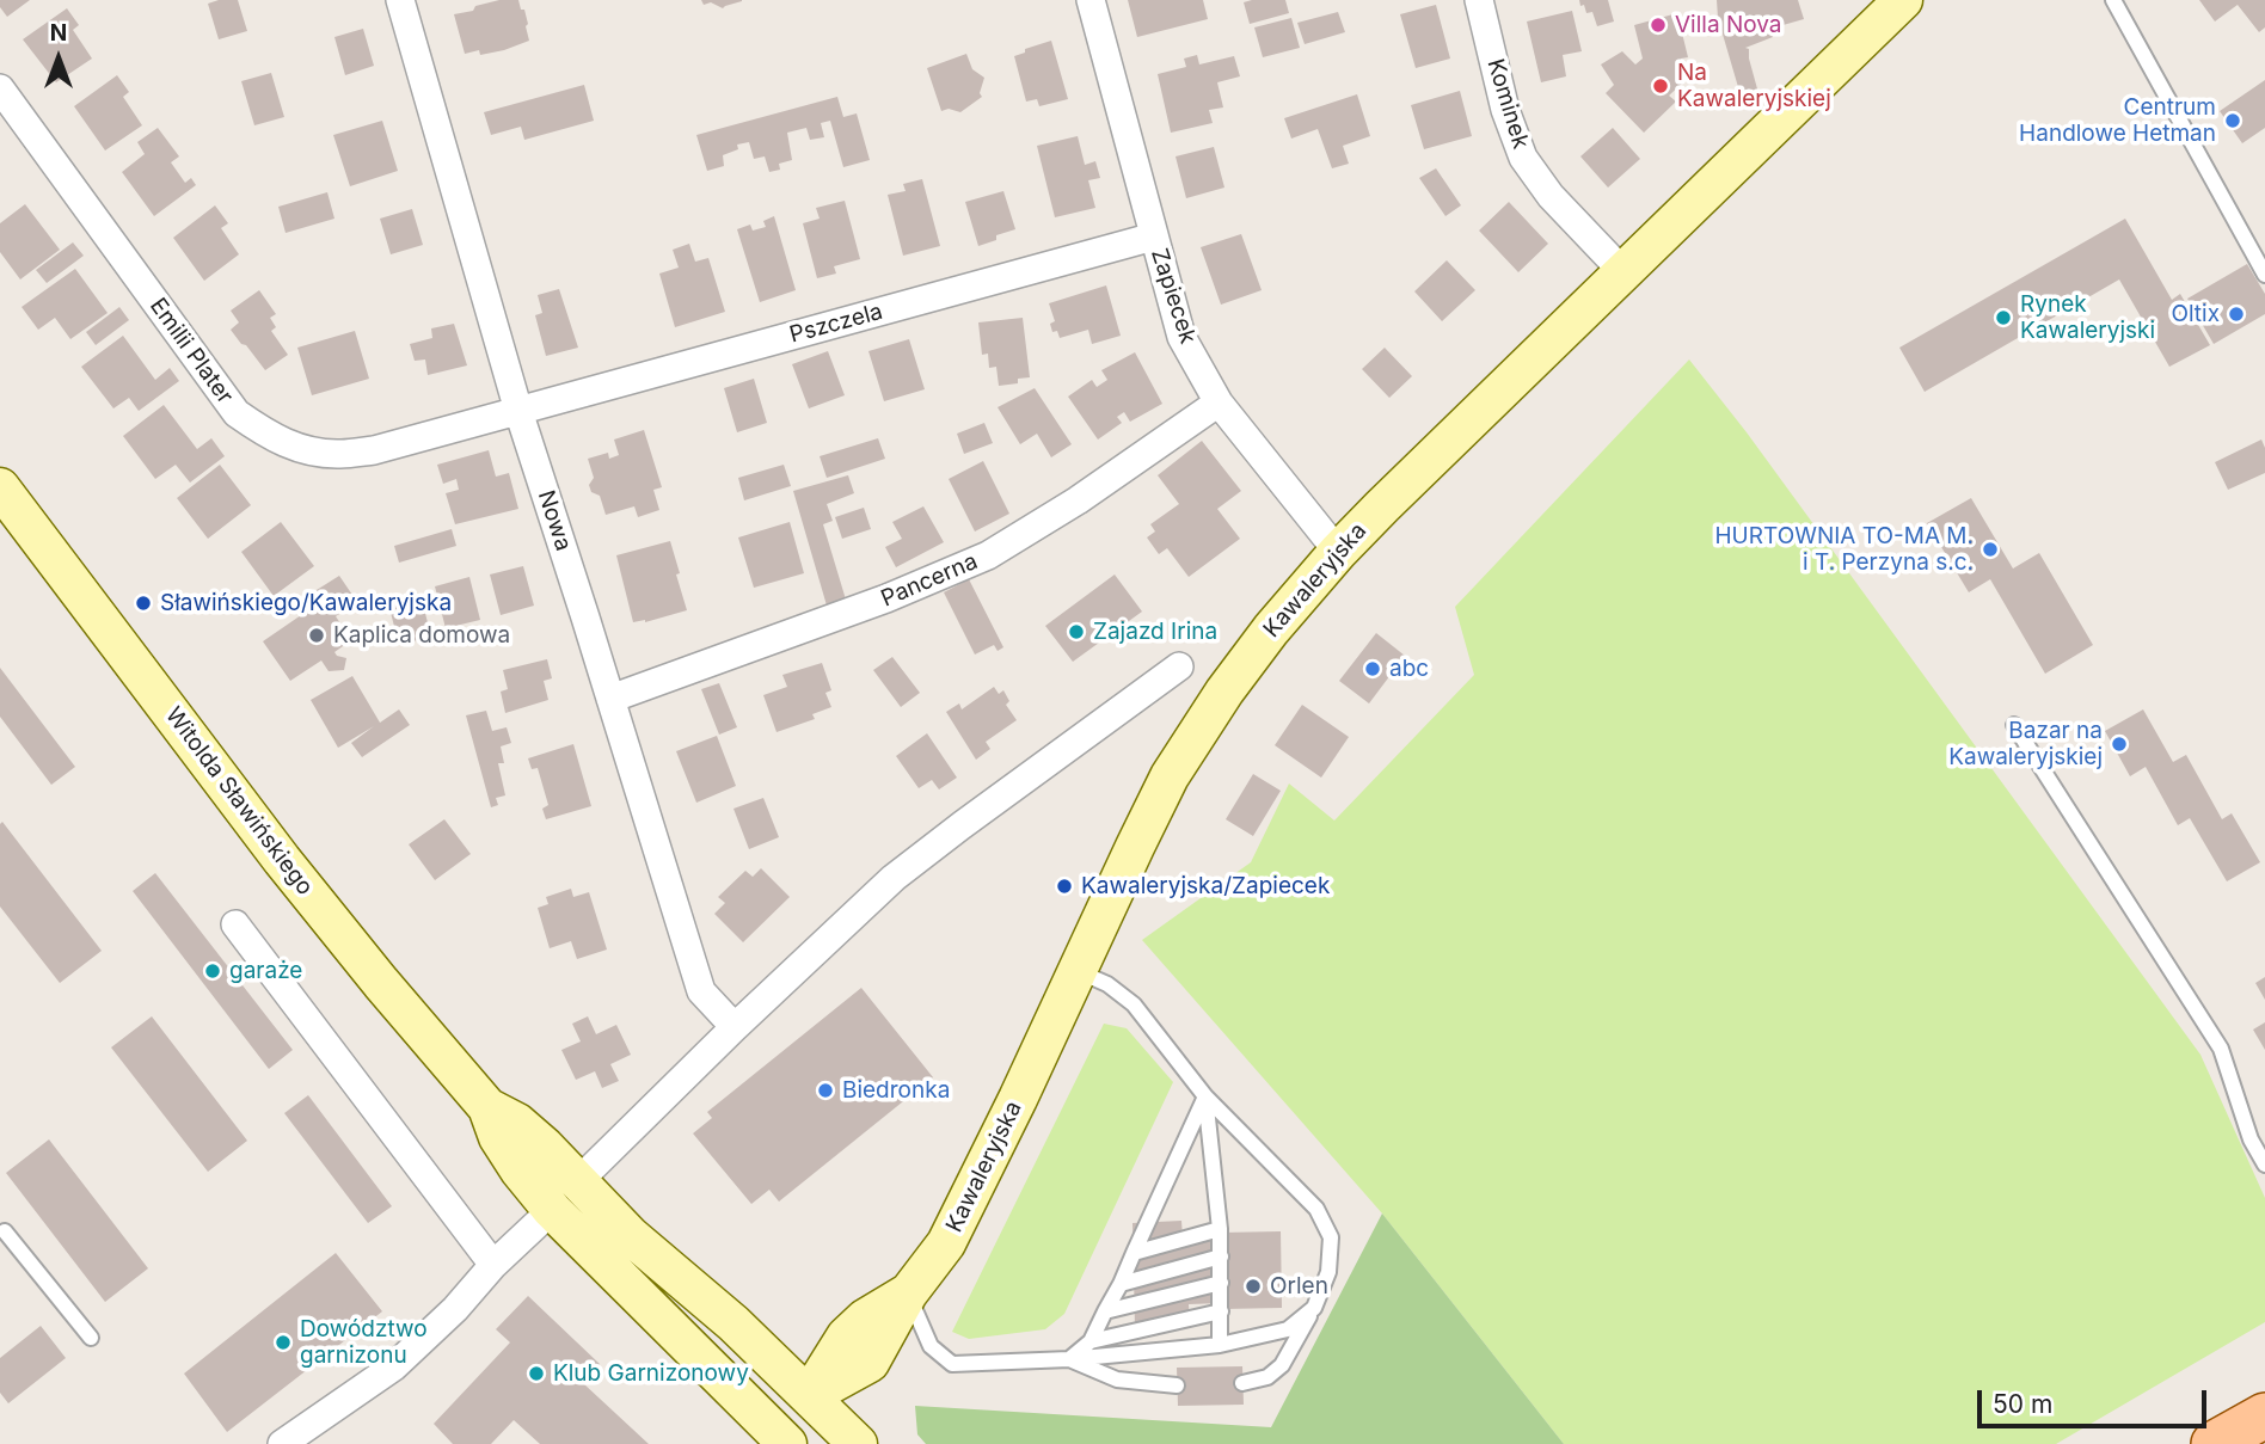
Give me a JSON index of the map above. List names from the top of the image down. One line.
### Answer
{"streets":{"street":["Kominek","Zapiecek","Pszczela","Emilii Plater","Nowa","Pancerna","Kawaleryjska","Witolda Sławińskiego"]},"crossings":[["Kominek","Kawaleryjska"],["Zapiecek","Pszczela"],["Zapiecek","Pancerna"],["Zapiecek","Kawaleryjska"],["Pszczela","Emilii Plater"],["Pszczela","Nowa"],["Emilii Plater","Nowa"],["Nowa","Pancerna"],["Kawaleryjska","Witolda Sławińskiego"]],"places":["Villa Nova","Na Kawaleryjskiej","Centrum Handlowe Hetman","Oltix","Rynek Kawaleryjski","HURTOWNIA TO-MA M. i T. Perzyna s.c.","Sławińskiego/Kawaleryjska","Zajazd Irina","Kaplica domowa","abc","Bazar na Kawaleryjskiej","Kawaleryjska/Zapiecek","garaże","Biedronka","Orlen","Dowództwo garnizonu","Klub Garnizonowy"],"scale_bar":"50 m","north":"top"}
